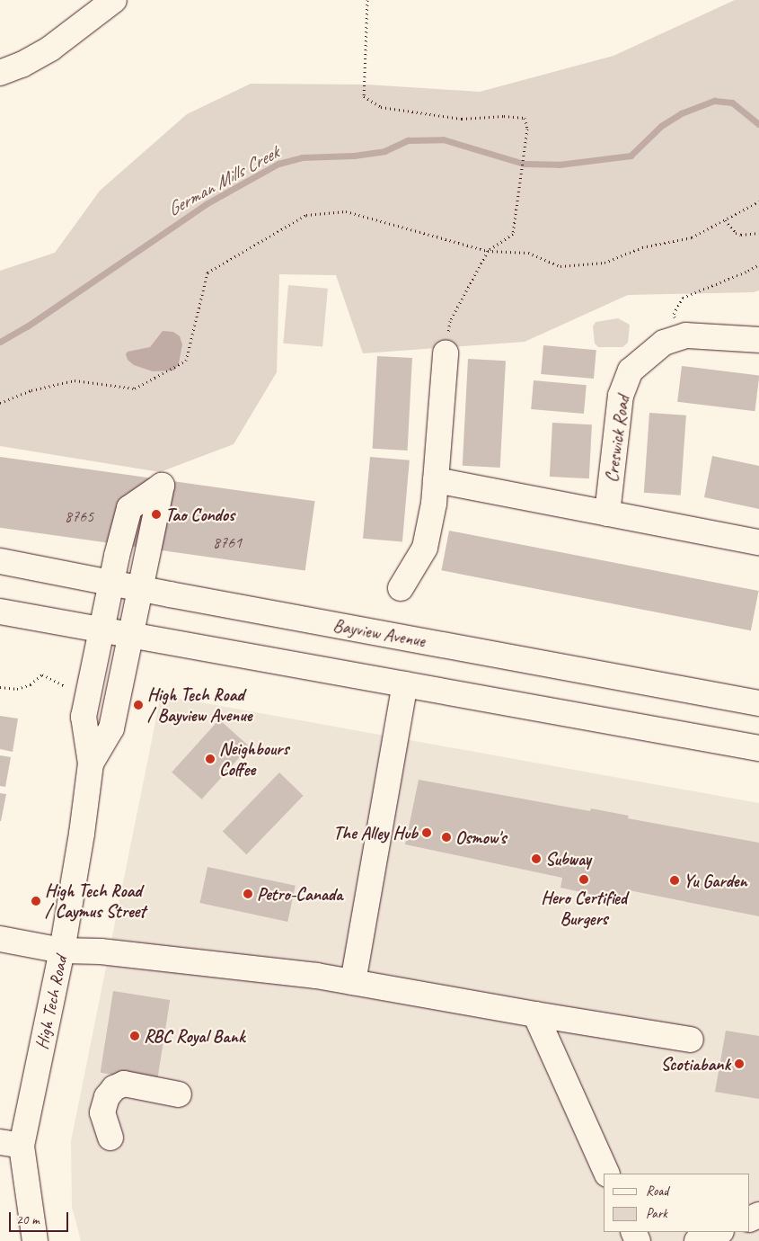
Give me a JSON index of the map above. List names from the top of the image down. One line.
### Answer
{"streets":{"street":["Creswick Road","Bayview Avenue","High Tech Road"]},"crossings":[["Bayview Avenue","High Tech Road"]],"water":["German Mills Creek"],"places":["Tao Condos","High Tech Road / Bayview Avenue","Neighbours Coffee","The Alley Hub","Osmow's","Subway","Hero Certified Burgers","Yu Garden","Petro-Canada","High Tech Road / Caymus Street","RBC Royal Bank","Scotiabank"],"house_numbers":["8765","8761"],"legend":["Road","Park"],"scale_bar":"20 m"}
